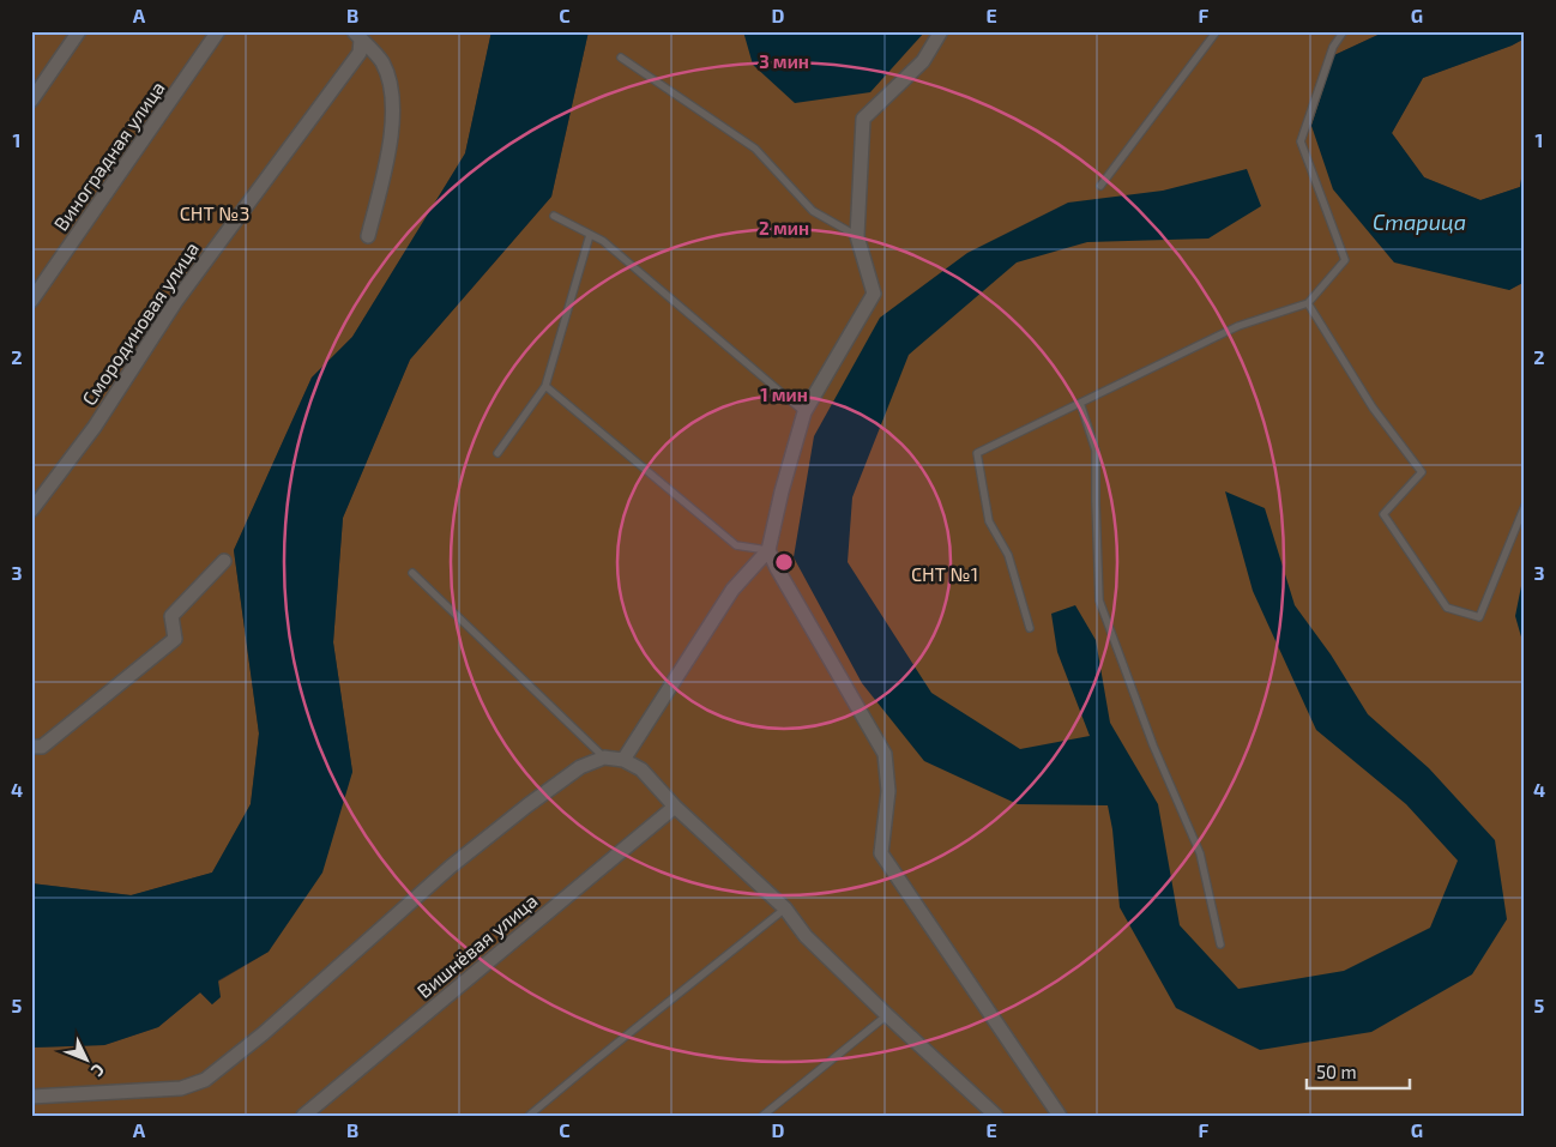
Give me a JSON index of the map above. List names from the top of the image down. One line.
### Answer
{"streets":{"street":["Виноградная улица","Смородиновая улица","Вишнёвая улица"]},"water":["Старица"],"parks":["СНТ №3","СНТ №1"],"scale_bar":"50 m","north":"bottom right","grid":{"columns":["A","B","C","D","E","F","G"],"rows":["1","2","3","4","5"]},"rings":["3 мин","2 мин","1 мин"]}
